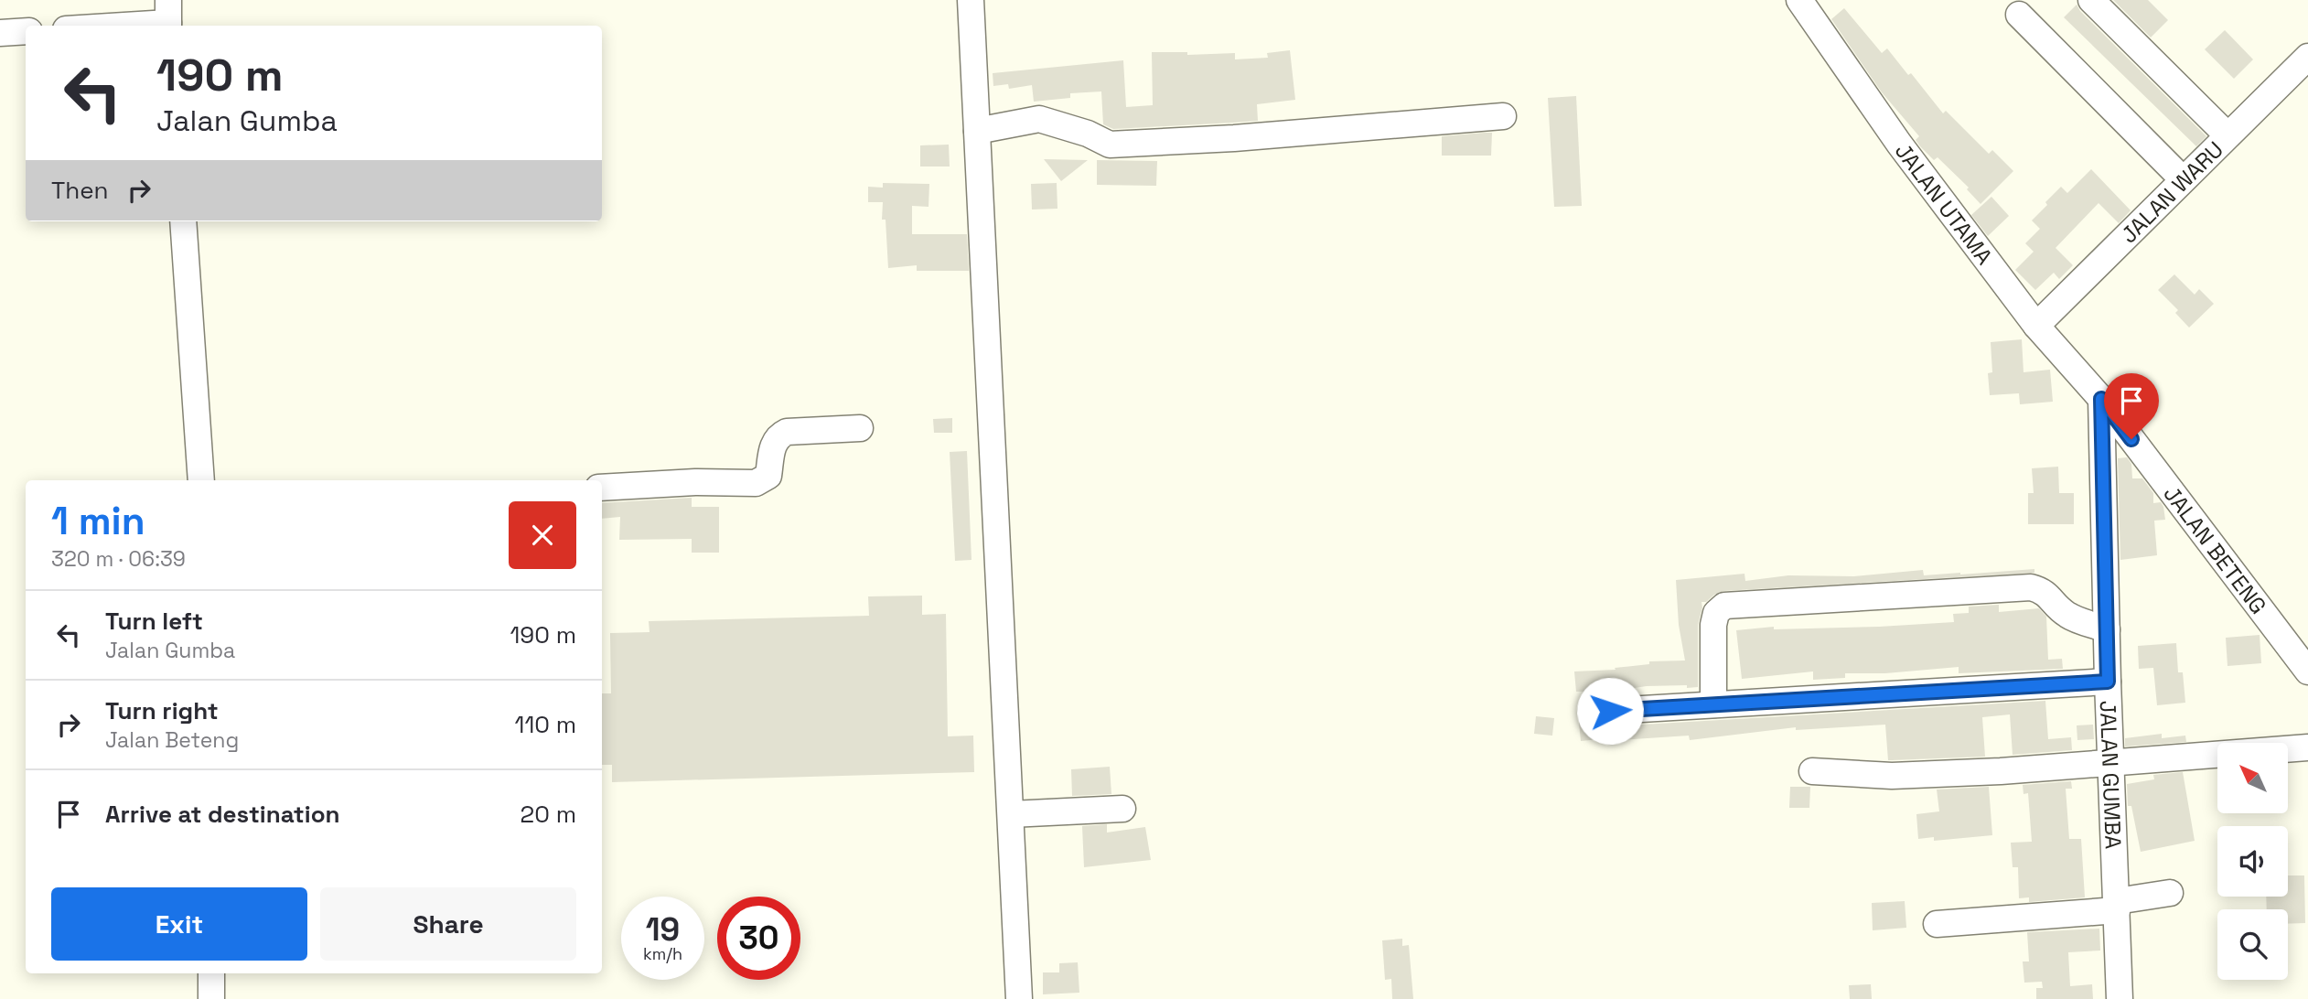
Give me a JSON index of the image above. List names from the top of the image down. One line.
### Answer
{"streets":{"street":["JALAN WARU","JALAN UTAMA","JALAN BETENG","JALAN GUMBA"]},"crossings":[["JALAN WARU","JALAN UTAMA"],["JALAN UTAMA","JALAN BETENG"],["JALAN UTAMA","JALAN GUMBA"],["JALAN BETENG","JALAN GUMBA"]],"north":"top left","page":{"turn":["190 m","Jalan Gumba"],"then":"Then","heading":["1 min","320 m · 06:39"],"list":[{"name":"Turn left","note":"Jalan Gumba","value":"190 m"},{"name":"Turn right","note":"Jalan Beteng","value":"110 m"},{"name":"Arrive at destination","value":"20 m"}],"buttons":["Exit","Share"],"speed":"19 km/h","limit":"30"}}
